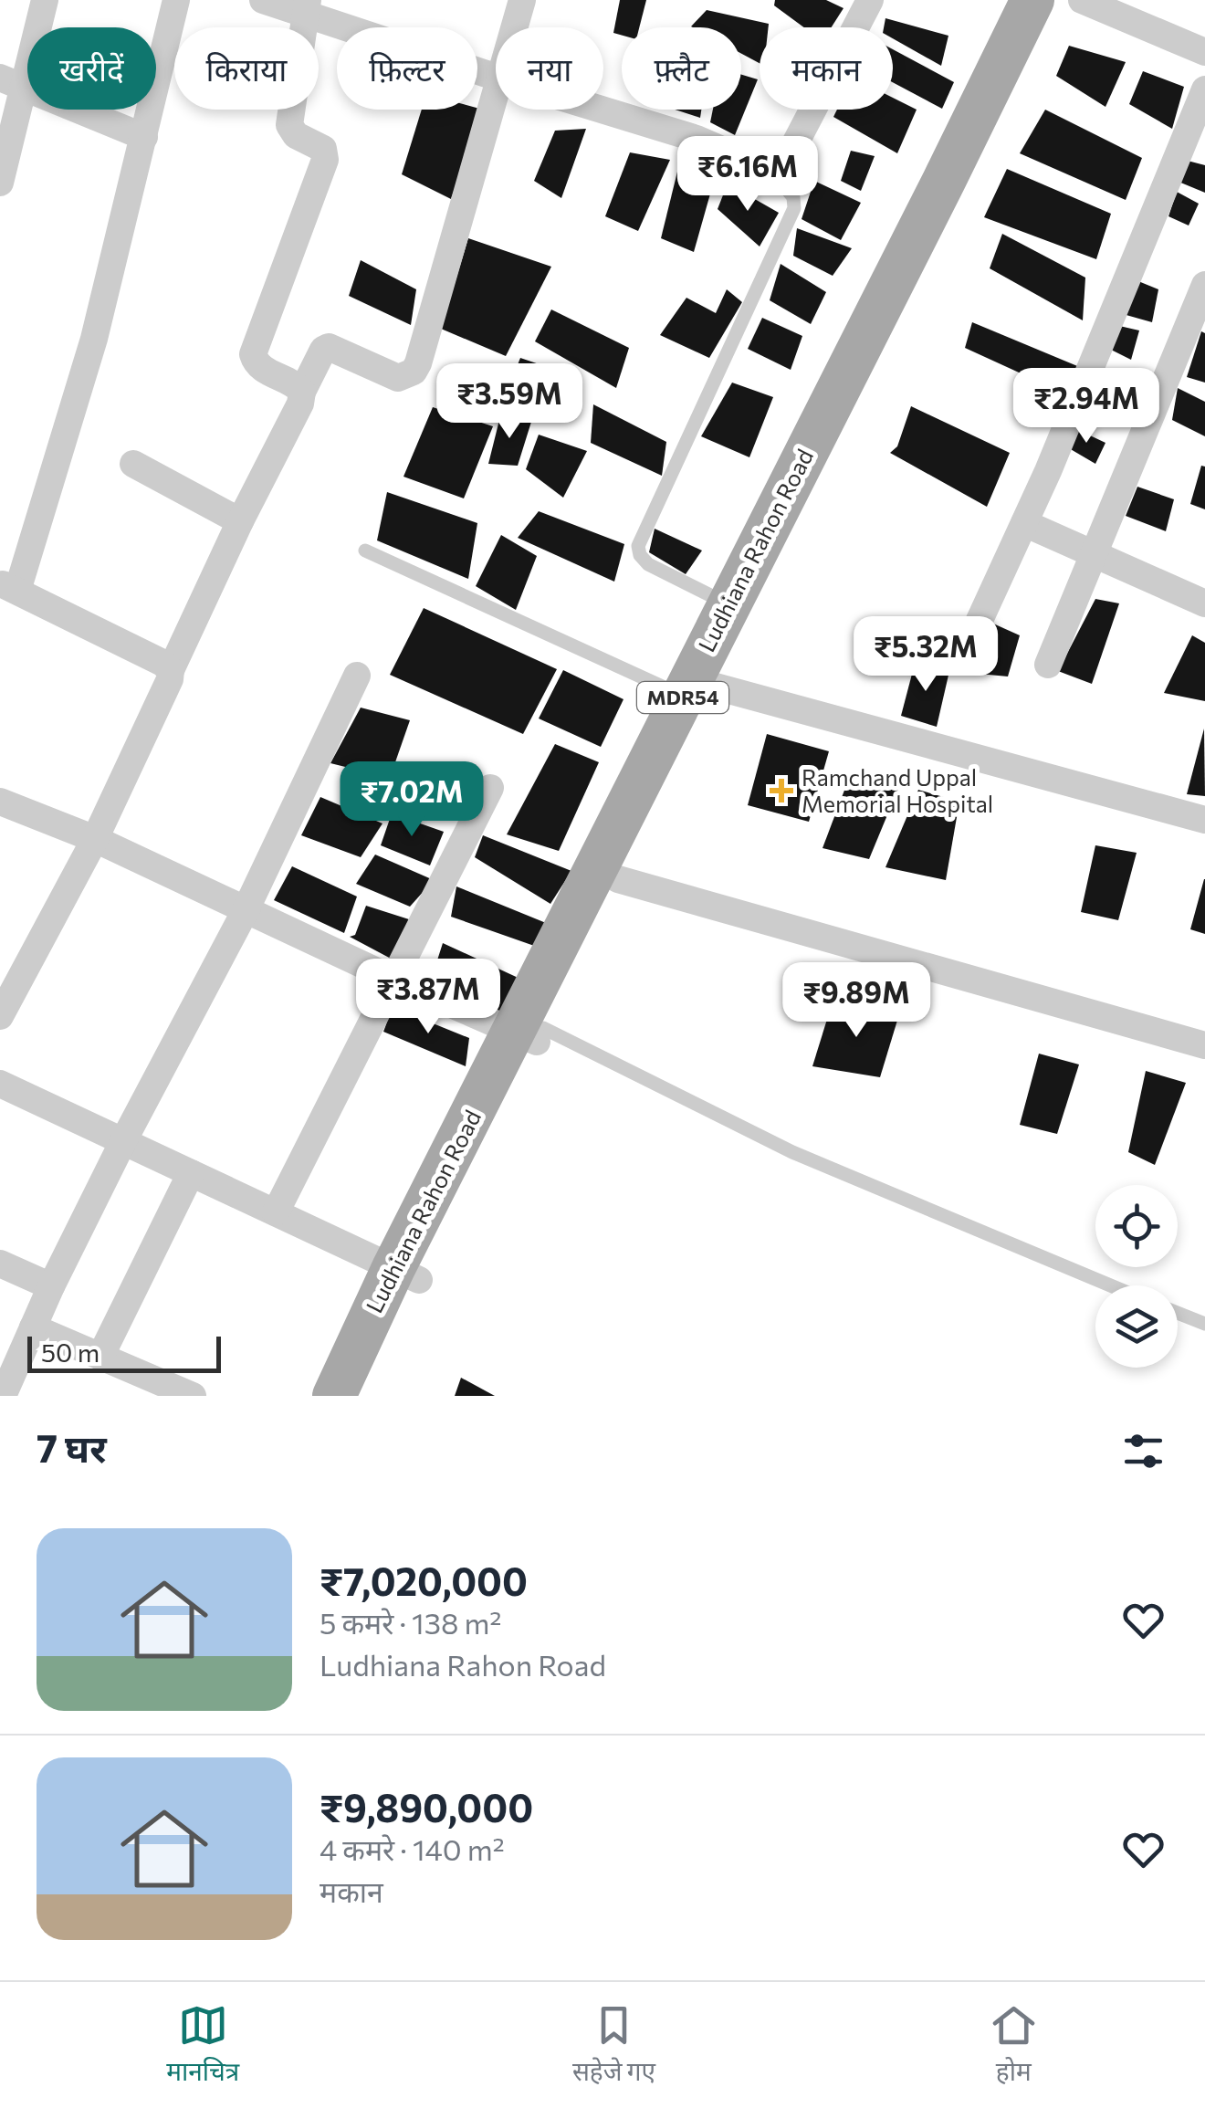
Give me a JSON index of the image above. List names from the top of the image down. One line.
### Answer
{"streets":{"main road":["Ludhiana Rahon Road","MDR54"]},"places":{"health":["Ramchand Uppal Memorial Hospital"]},"scale_bar":"50 m","page":{"chip":["खरीदें","किराया","फ़िल्टर","नया","फ़्लैट","मकान"],"price":["₹6.16M","₹3.59M","₹2.94M","₹5.32M","₹7.02M","₹3.87M","₹9.89M"],"scale":"50 m","heading":"7 घर","list":[{"name":"₹7,020,000","note":"5 कमरे · 138 m² · Ludhiana Rahon Road"},{"name":"₹9,890,000","note":"4 कमरे · 140 m² · मकान"}],"tabs":["मानचित्र","सहेजे गए","होम"]}}
